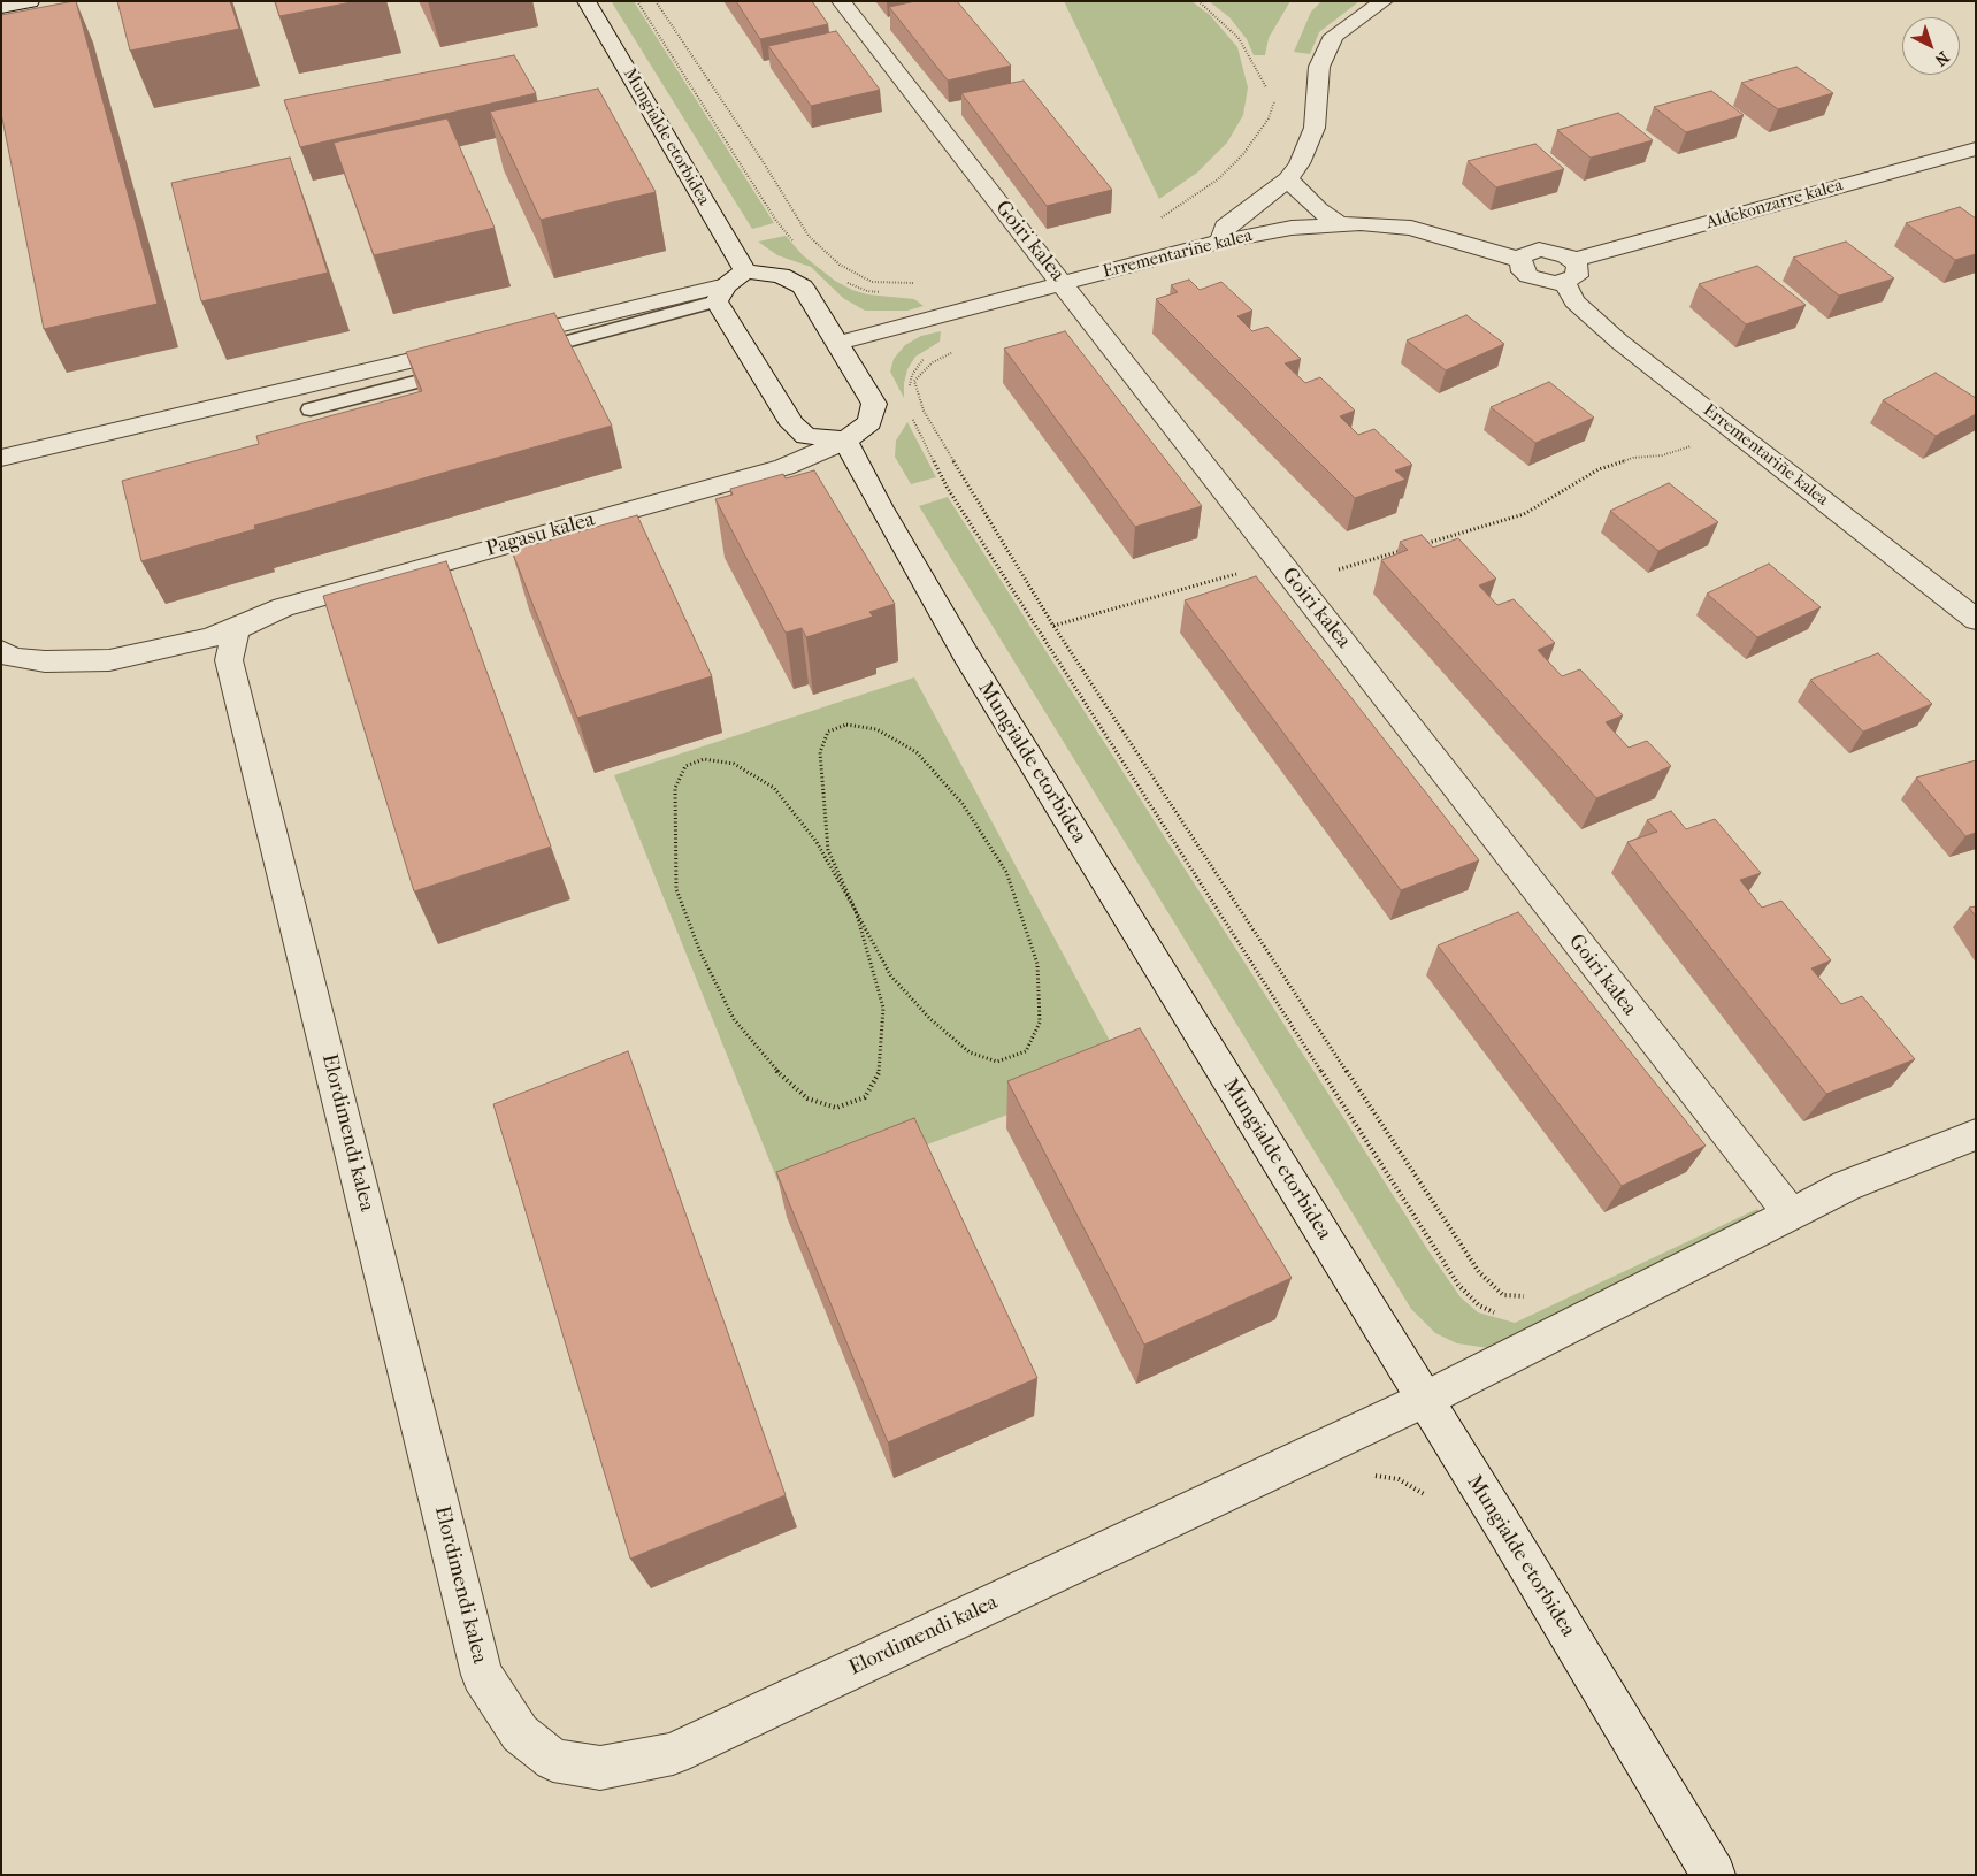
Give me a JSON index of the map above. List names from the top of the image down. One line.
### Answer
{"streets":{"street":["Mungialde etorbidea","Aldekonzarre kalea","Goiri kalea","Errementariñe kalea","Pagasu kalea","Elordimendi kalea"]},"crossings":[["Mungialde etorbidea","Pagasu kalea"],["Mungialde etorbidea","Elordimendi kalea"],["Aldekonzarre kalea","Errementariñe kalea"],["Goiri kalea","Errementariñe kalea"],["Goiri kalea","Elordimendi kalea"],["Pagasu kalea","Elordimendi kalea"]],"north":"bottom right"}
